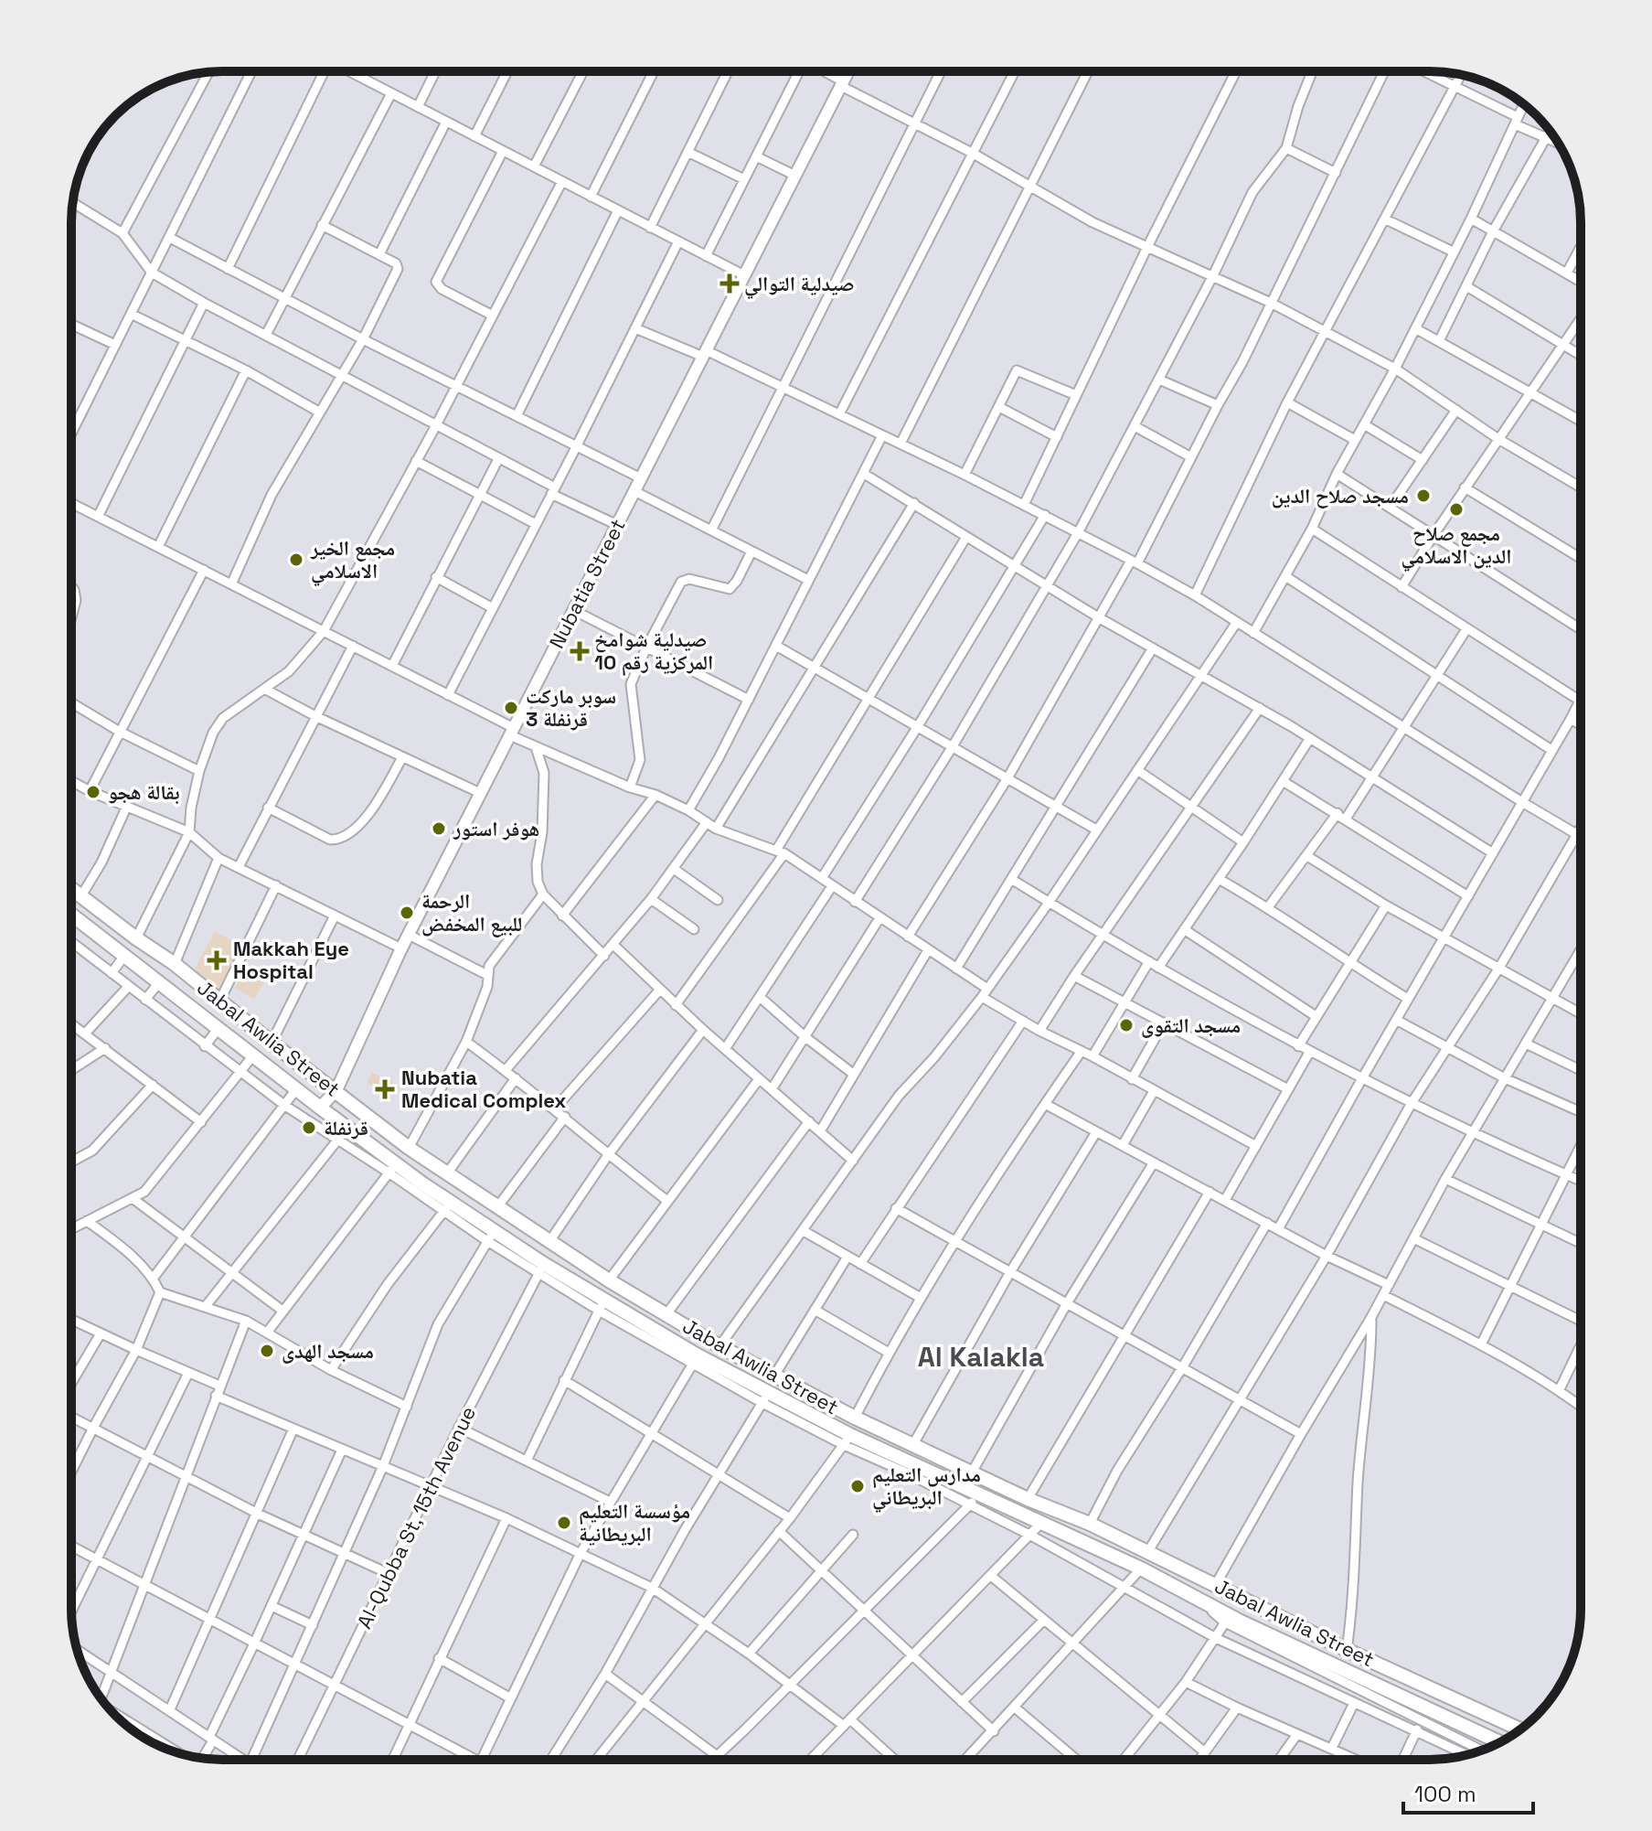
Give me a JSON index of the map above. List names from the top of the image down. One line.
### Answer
{"streets":{"main road":["Jabal Awlia Street"],"street":["Nubatia Street","Al-Qubba St, 15th Avenue"]},"crossings":[["Nubatia Street","Jabal Awlia Street"],["Jabal Awlia Street","Al-Qubba St, 15th Avenue"]],"districts":["Al Kalakla"],"places":{"health":["صيدلية التوالي","صيدلية شوامخ المركزية رقم 10","Makkah Eye Hospital","Nubatia Medical Complex"],"other":["مسجد صلاح الدين","مجمع صلاح الدين الاسلامي","مجمع الخير الاسلامي","سوبر ماركت قرنفلة 3","بقالة هجو","هوفر استور","الرحمة للبيع المخفض","مسجد التقوى","قرنفلة","مسجد الهدى","مدارس التعليم البريطاني","مؤسسة التعليم البريطانية"]},"scale_bar":"100 m"}
